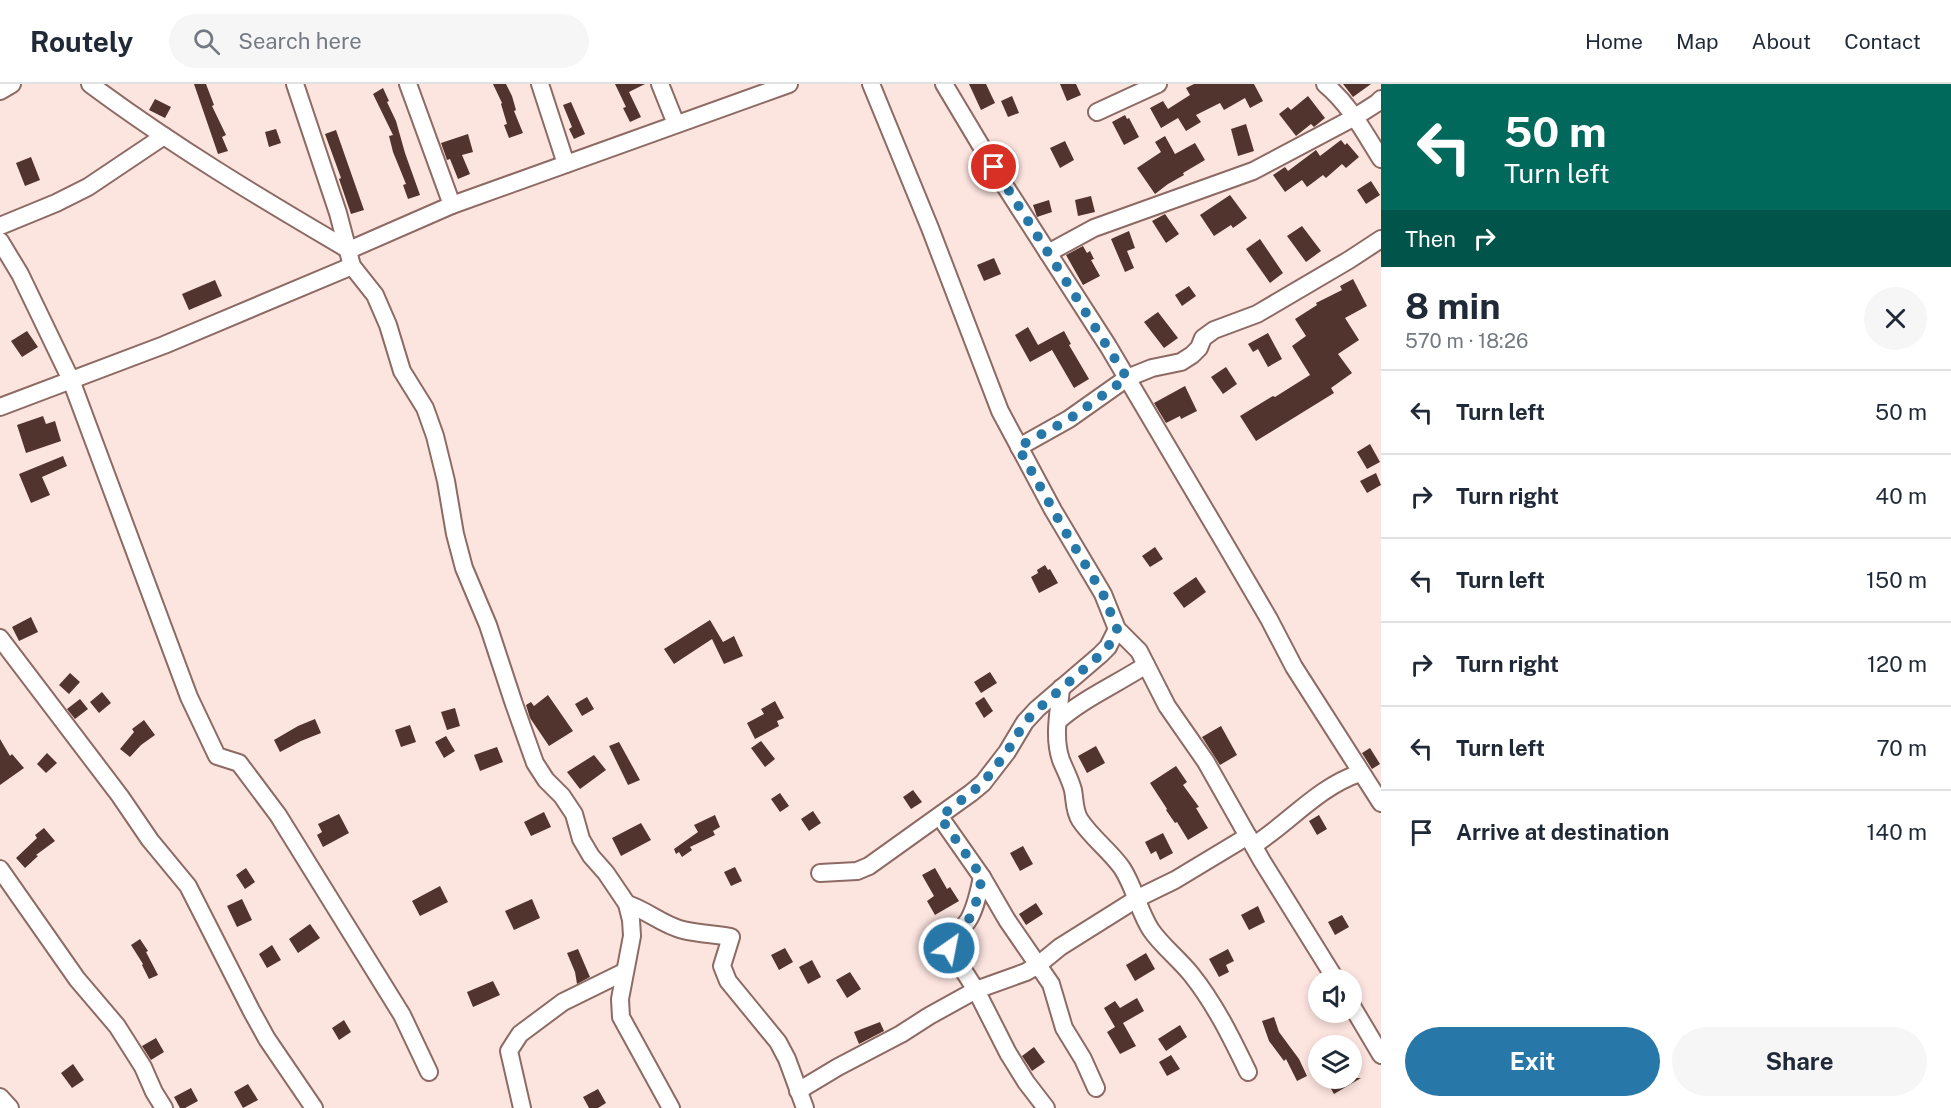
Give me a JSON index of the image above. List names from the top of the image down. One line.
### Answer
{"page":{"header":"Routely","search":"Search here","nav":["Home","Map","About","Contact"],"turn":["50 m","Turn left"],"then":"Then","heading":["8 min","570 m · 18:26"],"list":[{"name":"Turn left","value":"50 m"},{"name":"Turn right","value":"40 m"},{"name":"Turn left","value":"150 m"},{"name":"Turn right","value":"120 m"},{"name":"Turn left","value":"70 m"},{"name":"Arrive at destination","value":"140 m"}],"buttons":["Exit","Share"]}}
